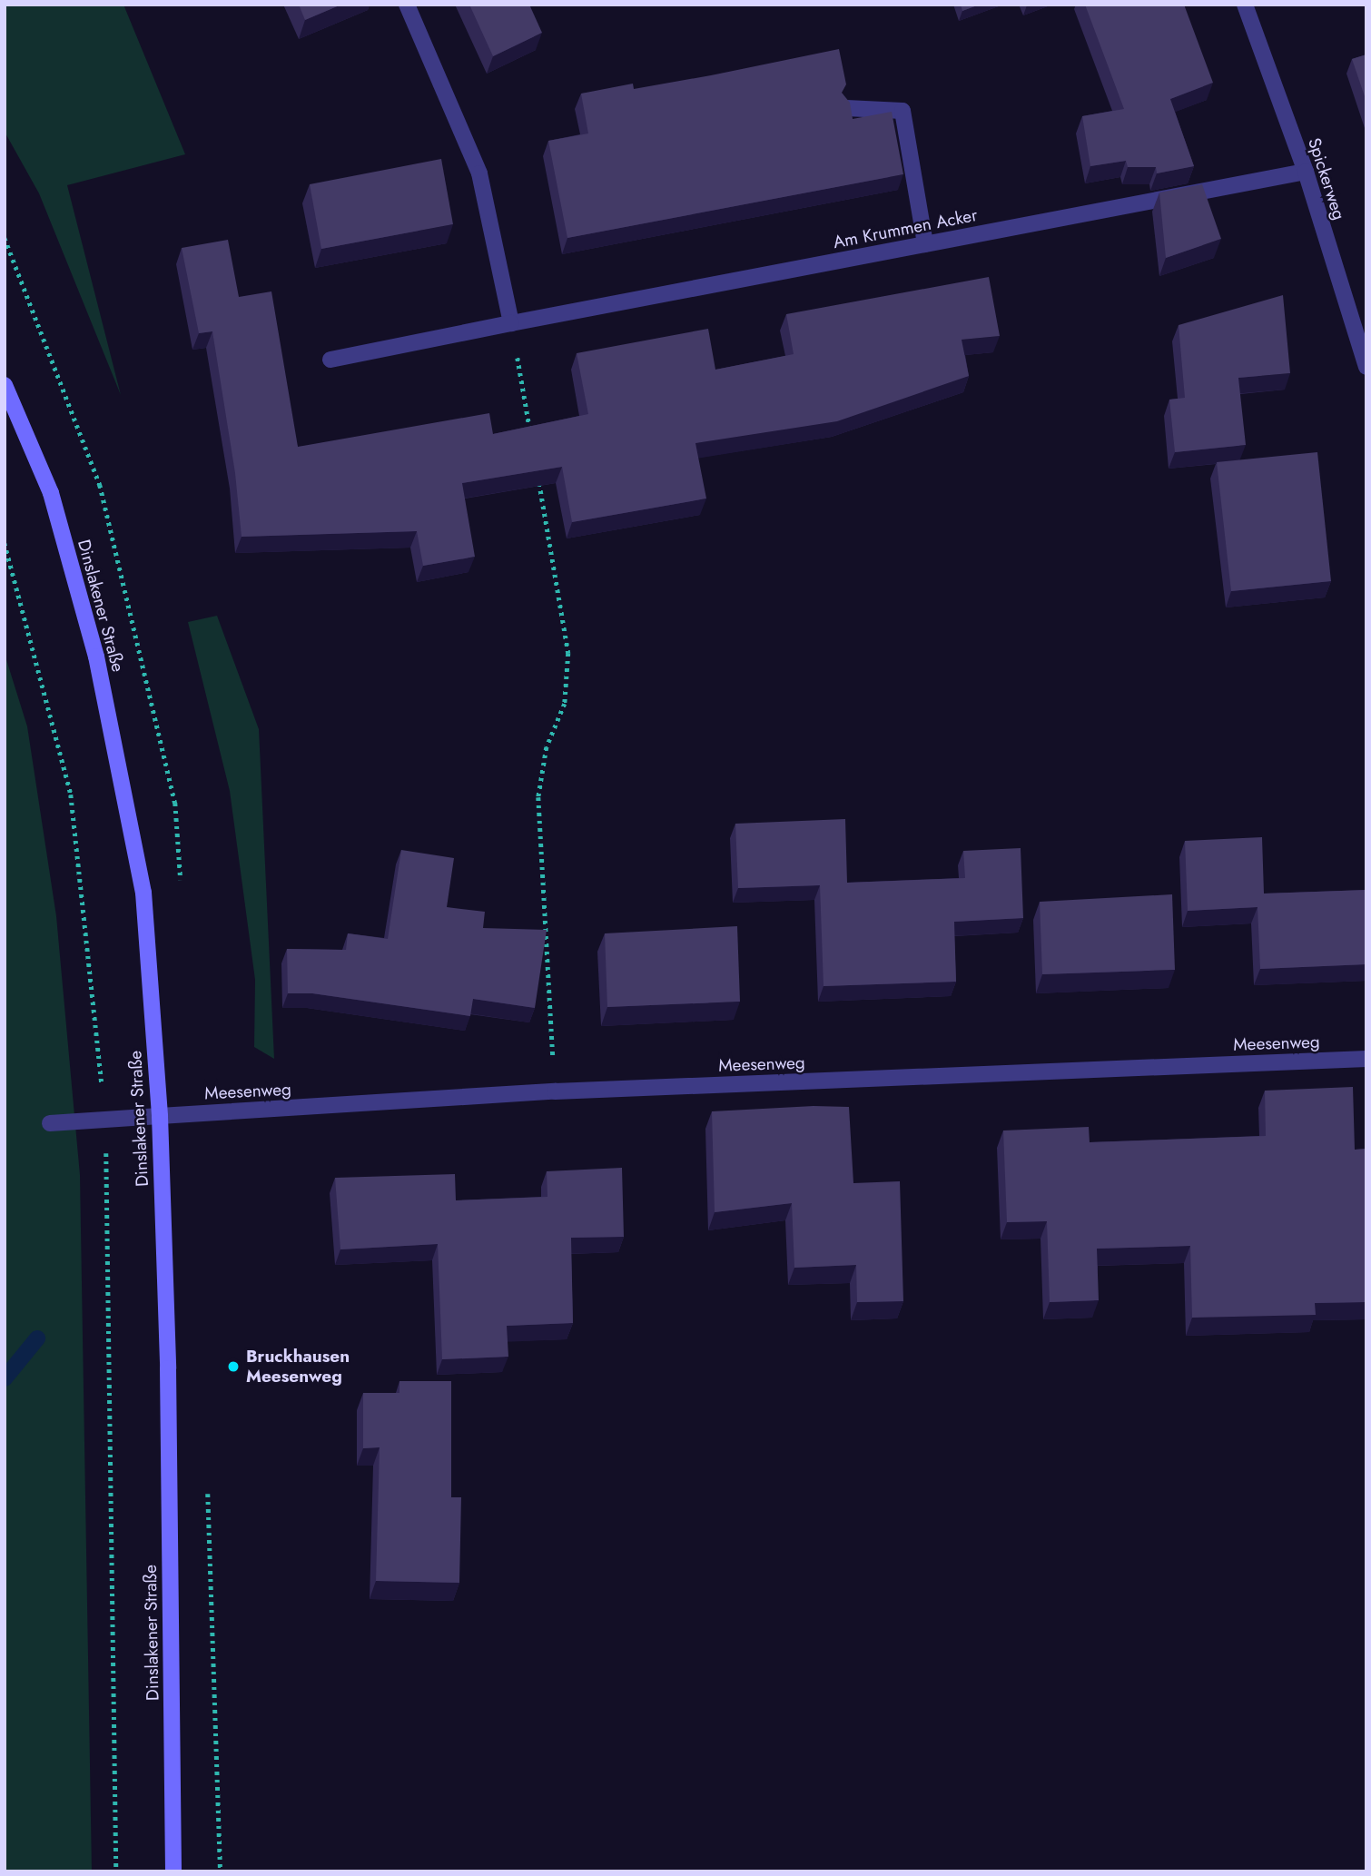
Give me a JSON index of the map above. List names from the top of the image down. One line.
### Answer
{"streets":{"main road":["Dinslakener Straße"],"street":["Spickerweg","Am Krummen Acker","Meesenweg"]},"crossings":[["Spickerweg","Am Krummen Acker"],["Dinslakener Straße","Meesenweg"]],"places":["Bruckhausen Meesenweg"]}
